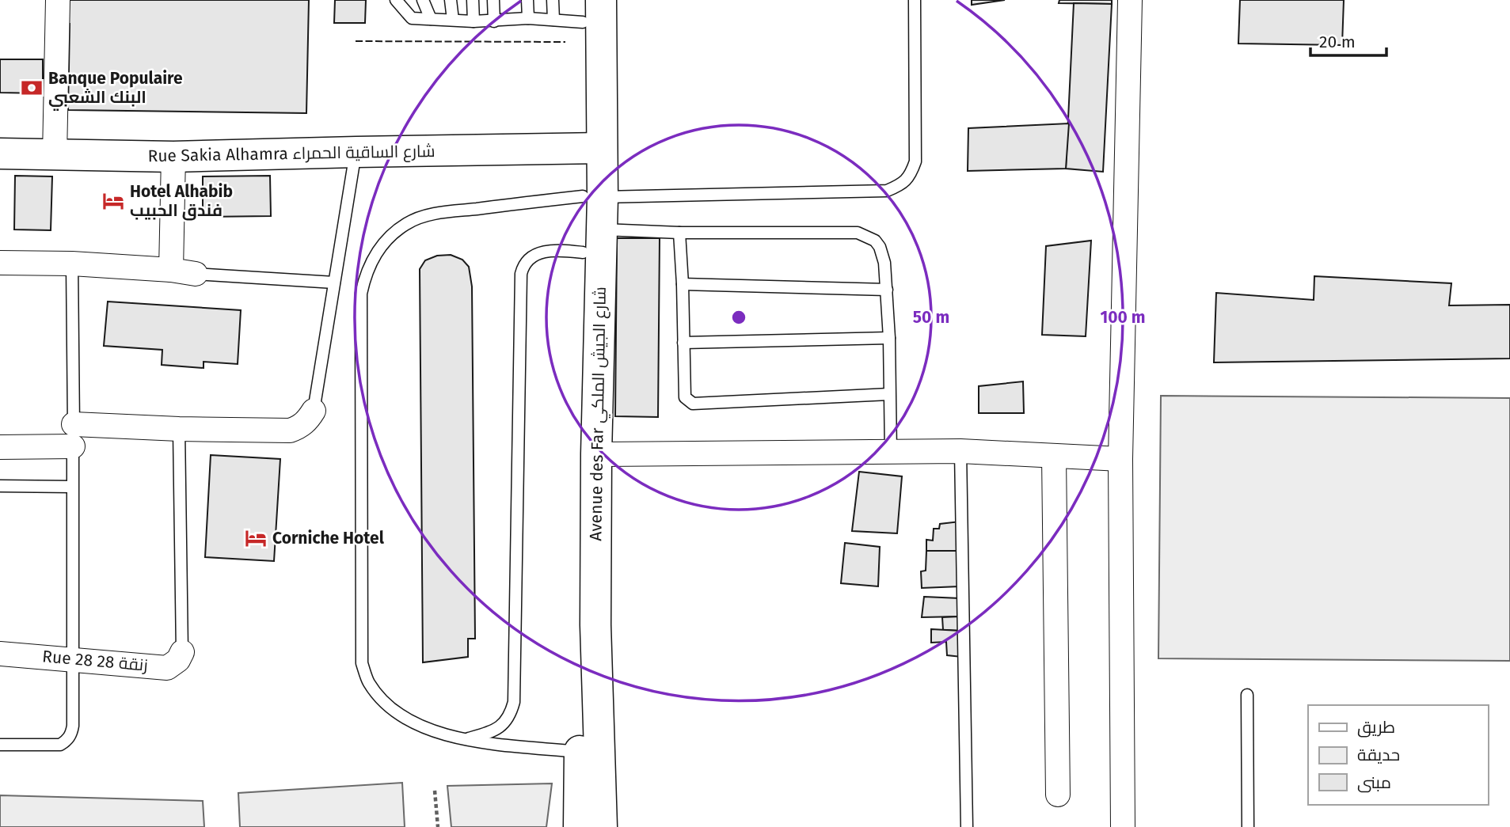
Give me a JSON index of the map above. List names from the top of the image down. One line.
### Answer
{"streets":{"main road":["Rue Sakia Alhamra شارع الساقية الحمراء","Avenue des Far شارع الجيش الملكي"],"street":["Rue 28 زنقة 28"]},"crossings":[["Rue Sakia Alhamra شارع الساقية الحمراء","Avenue des Far شارع الجيش الملكي"]],"places":{"bank":["Banque Populaire البنك الشعبي"],"hotel":["Hotel Alhabib فندق الحبيب","Corniche Hotel"]},"legend":["طريق","حديقة","مبنى"],"scale_bar":"20 m","rings":["50 m","100 m"]}
